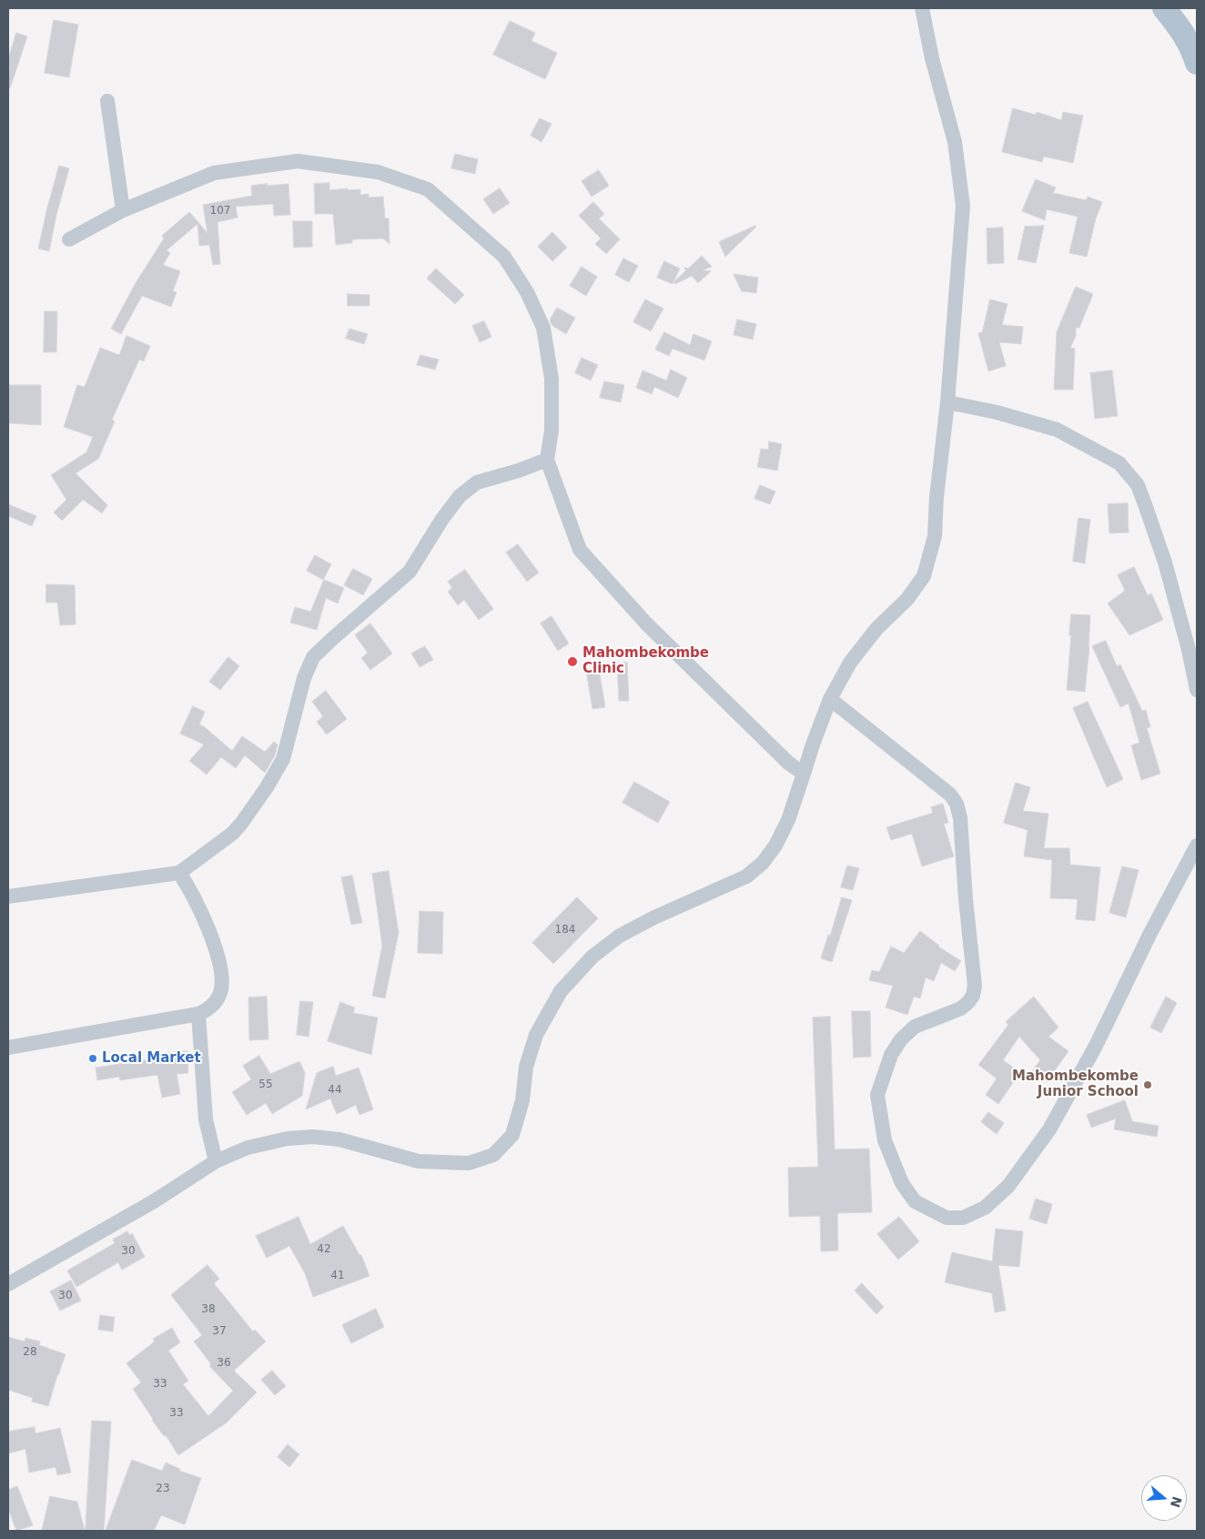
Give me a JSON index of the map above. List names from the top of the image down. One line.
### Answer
{"places":["Mahombekombe Clinic","Local Market","Mahombekombe Junior School"],"house_numbers":["107","184","55","44","42","30","41","30","38","37","28","36","33","33","23"],"north":"right"}
